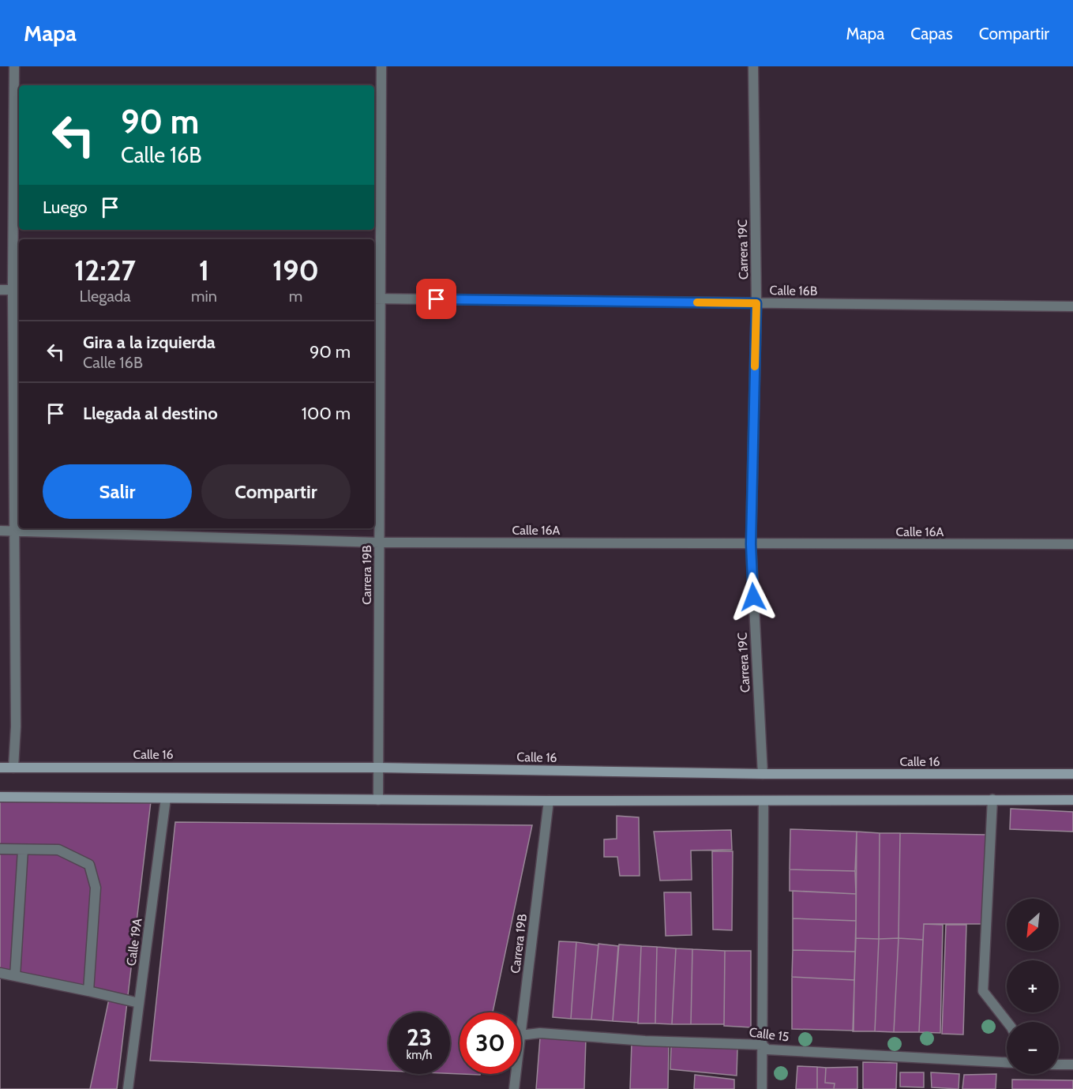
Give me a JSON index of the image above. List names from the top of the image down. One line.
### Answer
{"streets":{"main road":["Calle 16"],"street":["Carrera 19C","Calle 16B","Calle 16A","Carrera 19B","Calle 19A","Calle 15"]},"crossings":[["Carrera 19C","Calle 16B"],["Carrera 19C","Calle 16A"],["Carrera 19C","Calle 16"],["Calle 16B","Carrera 19B"],["Calle 16A","Carrera 19B"],["Carrera 19B","Calle 16"]],"north":"bottom left","page":{"header":"Mapa","nav":["Mapa","Capas","Compartir"],"turn":["90 m","Calle 16B"],"then":"Luego","eta":["12:27","Llegada","1","min","190","m"],"list":[{"name":"Gira a la izquierda","note":"Calle 16B","value":"90 m"},{"name":"Llegada al destino","value":"100 m"}],"buttons":["Salir","Compartir"],"map_buttons":["+","−"],"speed":"23 km/h","limit":"30"}}
